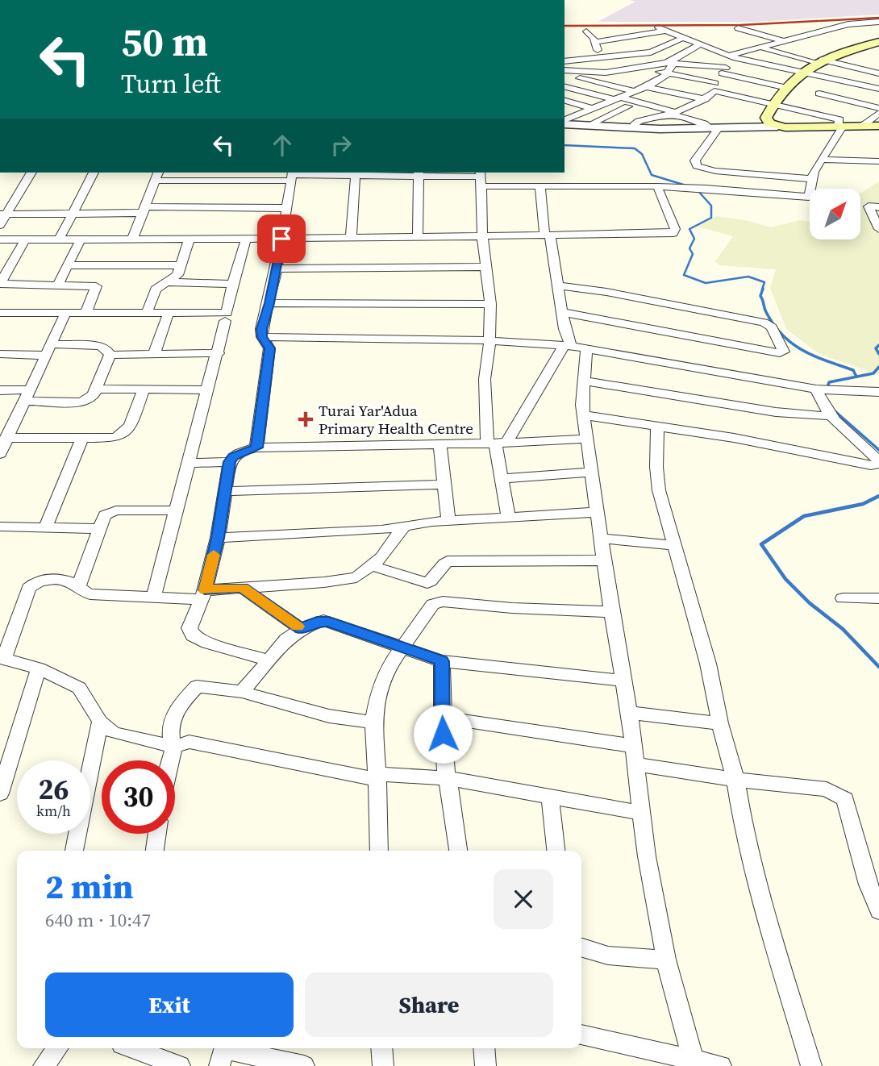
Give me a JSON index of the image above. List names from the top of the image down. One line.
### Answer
{"places":{"health":["Turai Yar'Adua Primary Health Centre"]},"north":"top right","page":{"turn":["50 m","Turn left"],"speed":"26 km/h","limit":"30","heading":["2 min","640 m · 10:47"],"buttons":["Exit","Share"]}}
